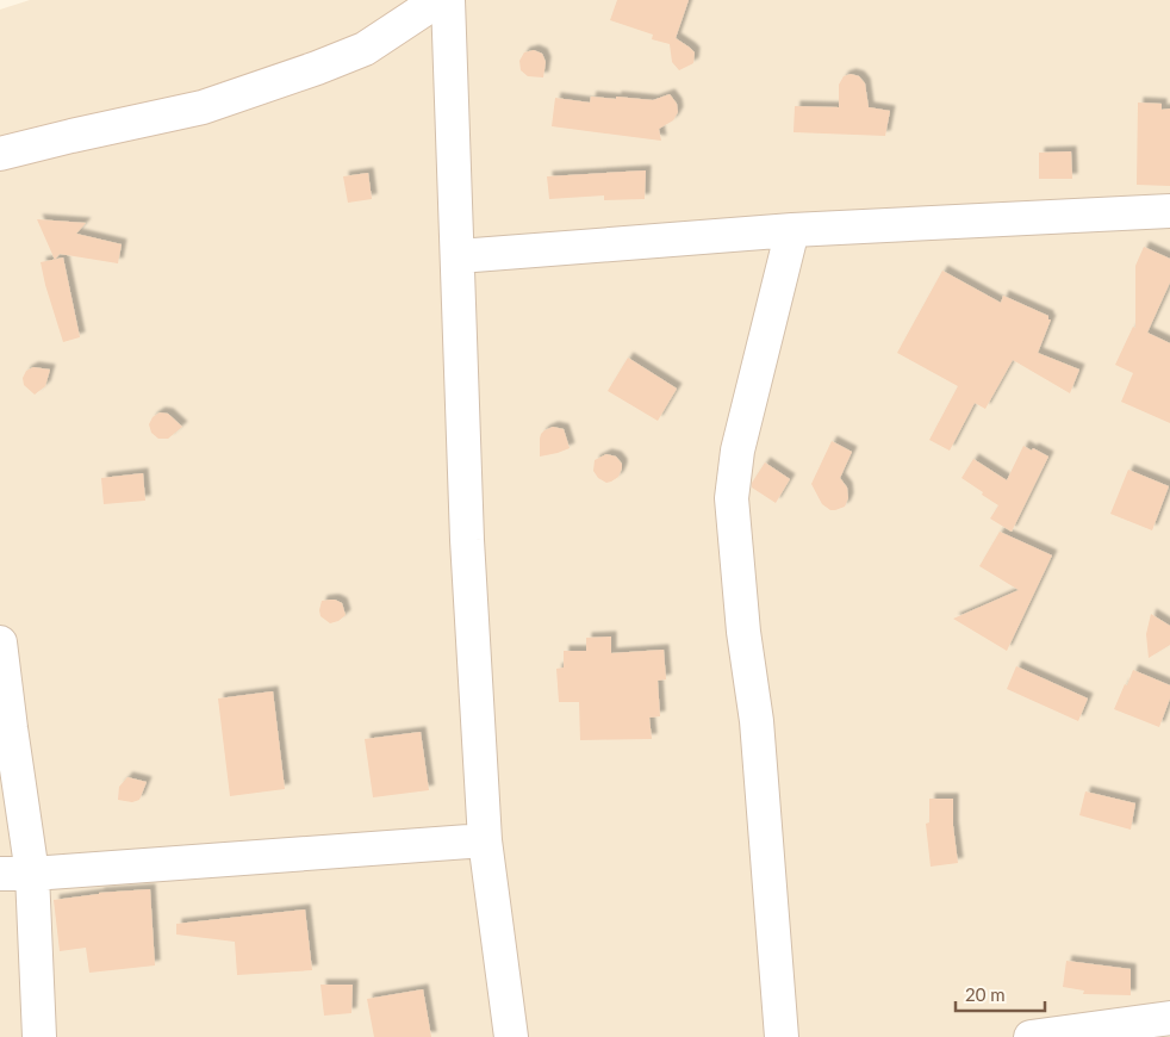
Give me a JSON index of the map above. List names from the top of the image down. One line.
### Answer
{"scale_bar":"20 m"}
